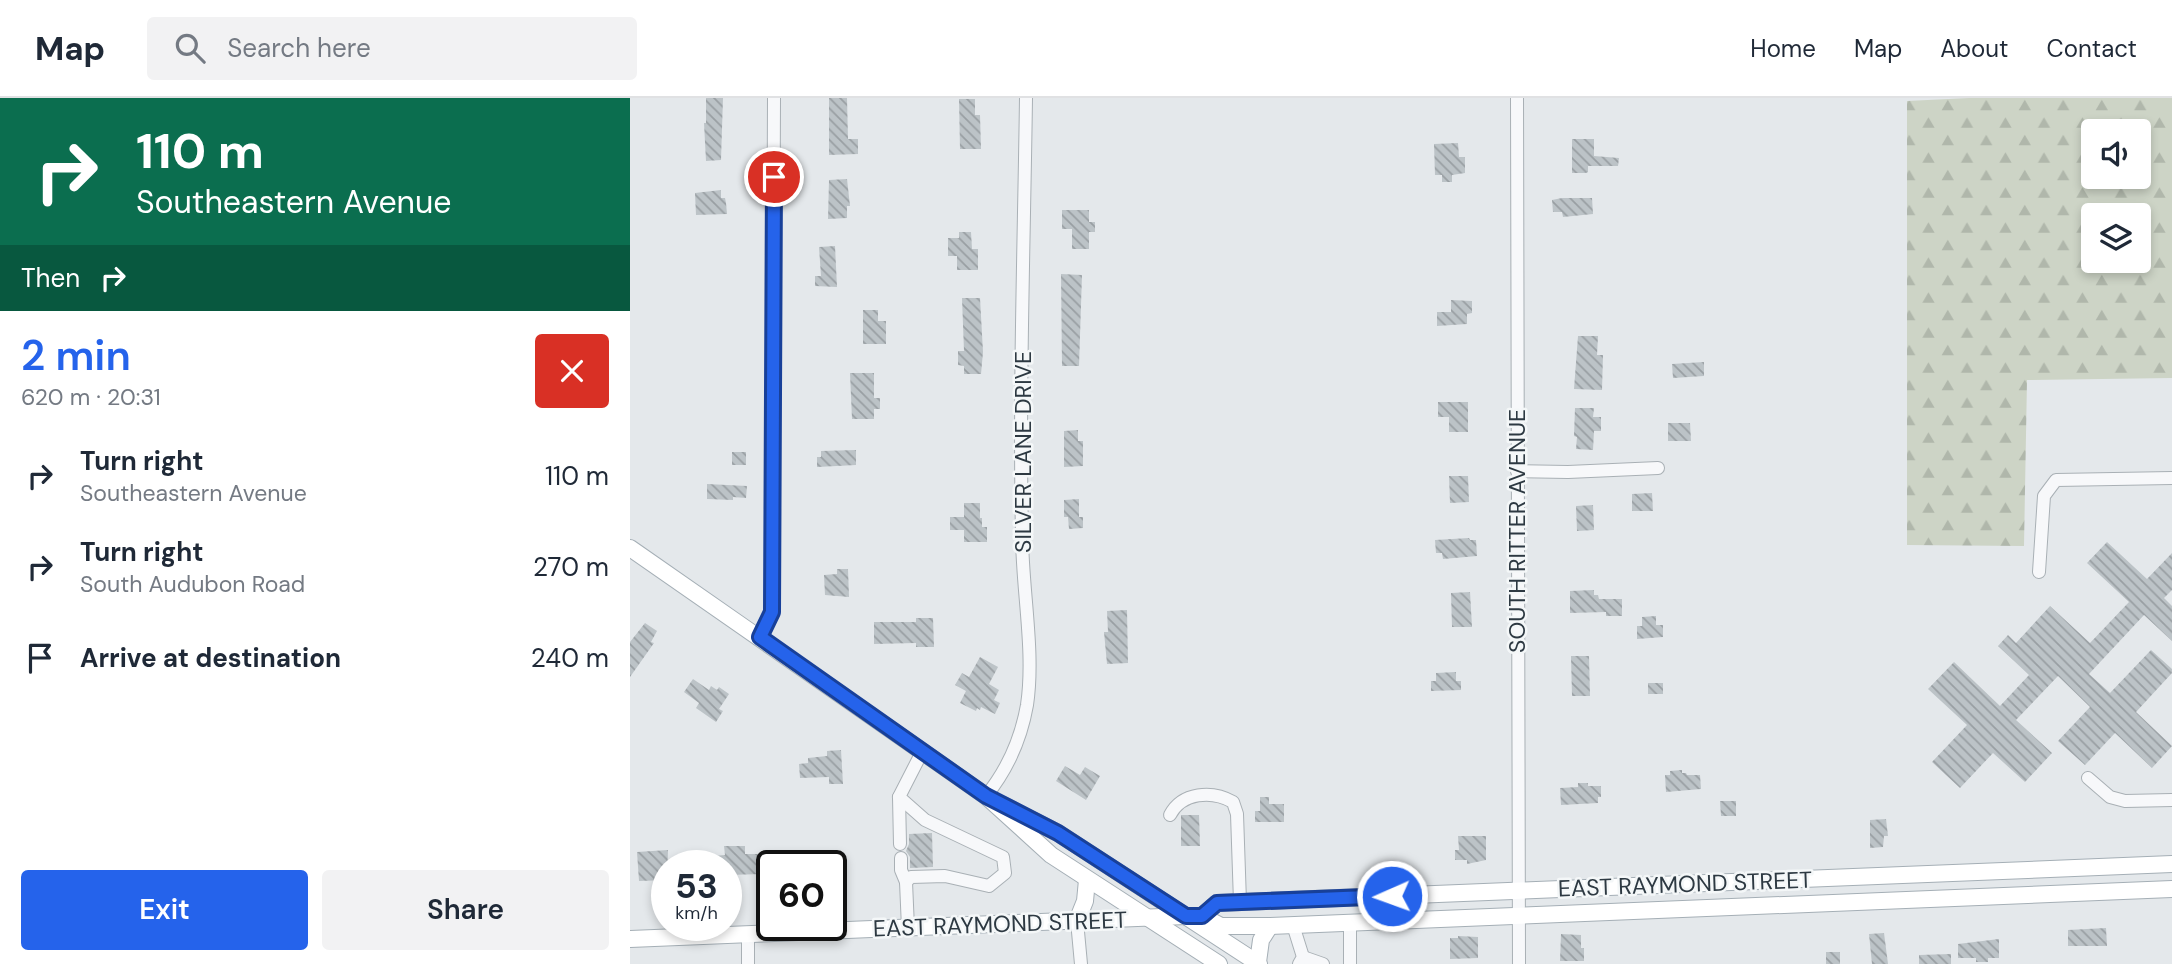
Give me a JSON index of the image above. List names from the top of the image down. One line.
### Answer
{"streets":{"main road":["EAST RAYMOND STREET"],"street":["SILVER LANE DRIVE","SOUTH RITTER AVENUE"]},"crossings":[["SOUTH RITTER AVENUE","EAST RAYMOND STREET"]],"page":{"header":"Map","search":"Search here","nav":["Home","Map","About","Contact"],"turn":["110 m","Southeastern Avenue"],"then":"Then","heading":["2 min","620 m · 20:31"],"list":[{"name":"Turn right","note":"Southeastern Avenue","value":"110 m"},{"name":"Turn right","note":"South Audubon Road","value":"270 m"},{"name":"Arrive at destination","value":"240 m"}],"speed":"53 km/h","limit":"60","buttons":["Exit","Share"]}}
